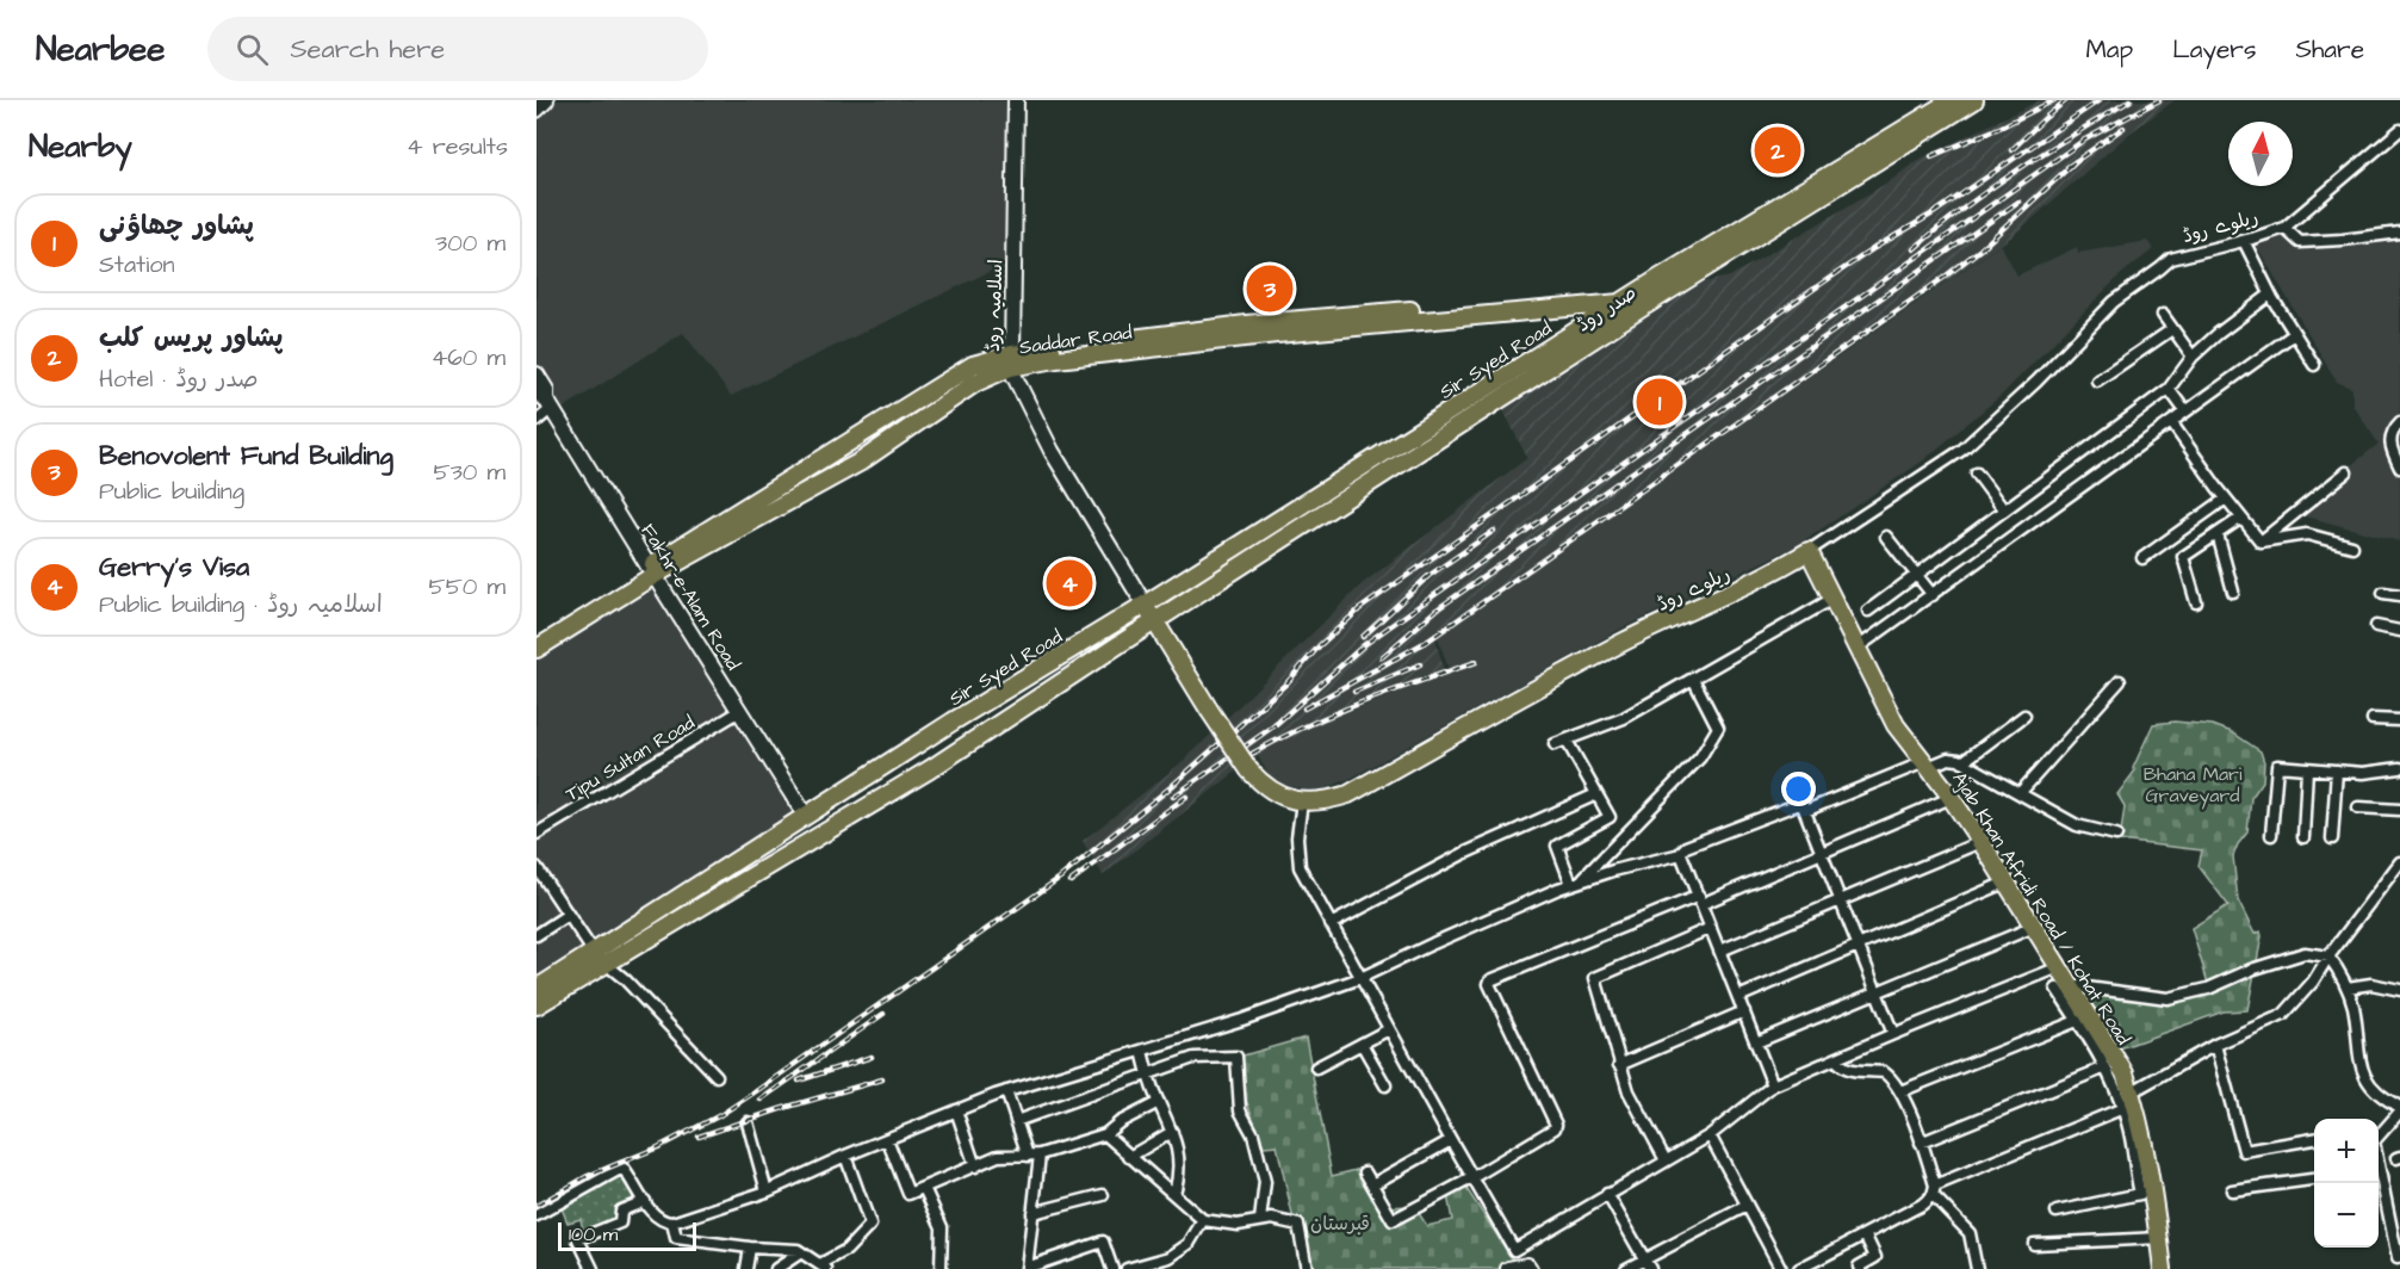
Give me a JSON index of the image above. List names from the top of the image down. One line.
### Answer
{"streets":{"main road":["ریلوے روڈ","صدر روڈ","Saddar Road","Sir Syed Road","Ajab Khan Afridi Road / Kohat Road"],"street":["اسلامیہ روڈ","Fakhr-e-Alam Road","Tipu Sultan Road"]},"crossings":[["ریلوے روڈ","اسلامیہ روڈ"],["ریلوے روڈ","صدر روڈ"],["ریلوے روڈ","Sir Syed Road"],["ریلوے روڈ","Ajab Khan Afridi Road / Kohat Road"],["اسلامیہ روڈ","Saddar Road"],["اسلامیہ روڈ","Sir Syed Road"],["صدر روڈ","Saddar Road"],["صدر روڈ","Sir Syed Road"],["Saddar Road","Sir Syed Road"],["Saddar Road","Fakhr-e-Alam Road"],["Sir Syed Road","Fakhr-e-Alam Road"],["Fakhr-e-Alam Road","Tipu Sultan Road"]],"parks":["Bhana Mari Graveyard","قبرستان"],"scale_bar":"100 m","north":"top","page":{"header":"Nearbee","search":"Search here","nav":["Map","Layers","Share"],"heading":["Nearby","4 results"],"pins":["2","3","1","4"],"list":[{"mark":"1","name":"پشاور چھاؤنی","note":"Station","value":"300 m"},{"mark":"2","name":"پشاور پریس کلب","note":"Hotel · صدر روڈ","value":"460 m"},{"mark":"3","name":"Benovolent Fund Building","note":"Public building","value":"530 m"},{"mark":"4","name":"Gerry's Visa","note":"Public building · اسلامیہ روڈ","value":"550 m"}],"map_buttons":["+","−"],"scale":"100 m"}}
